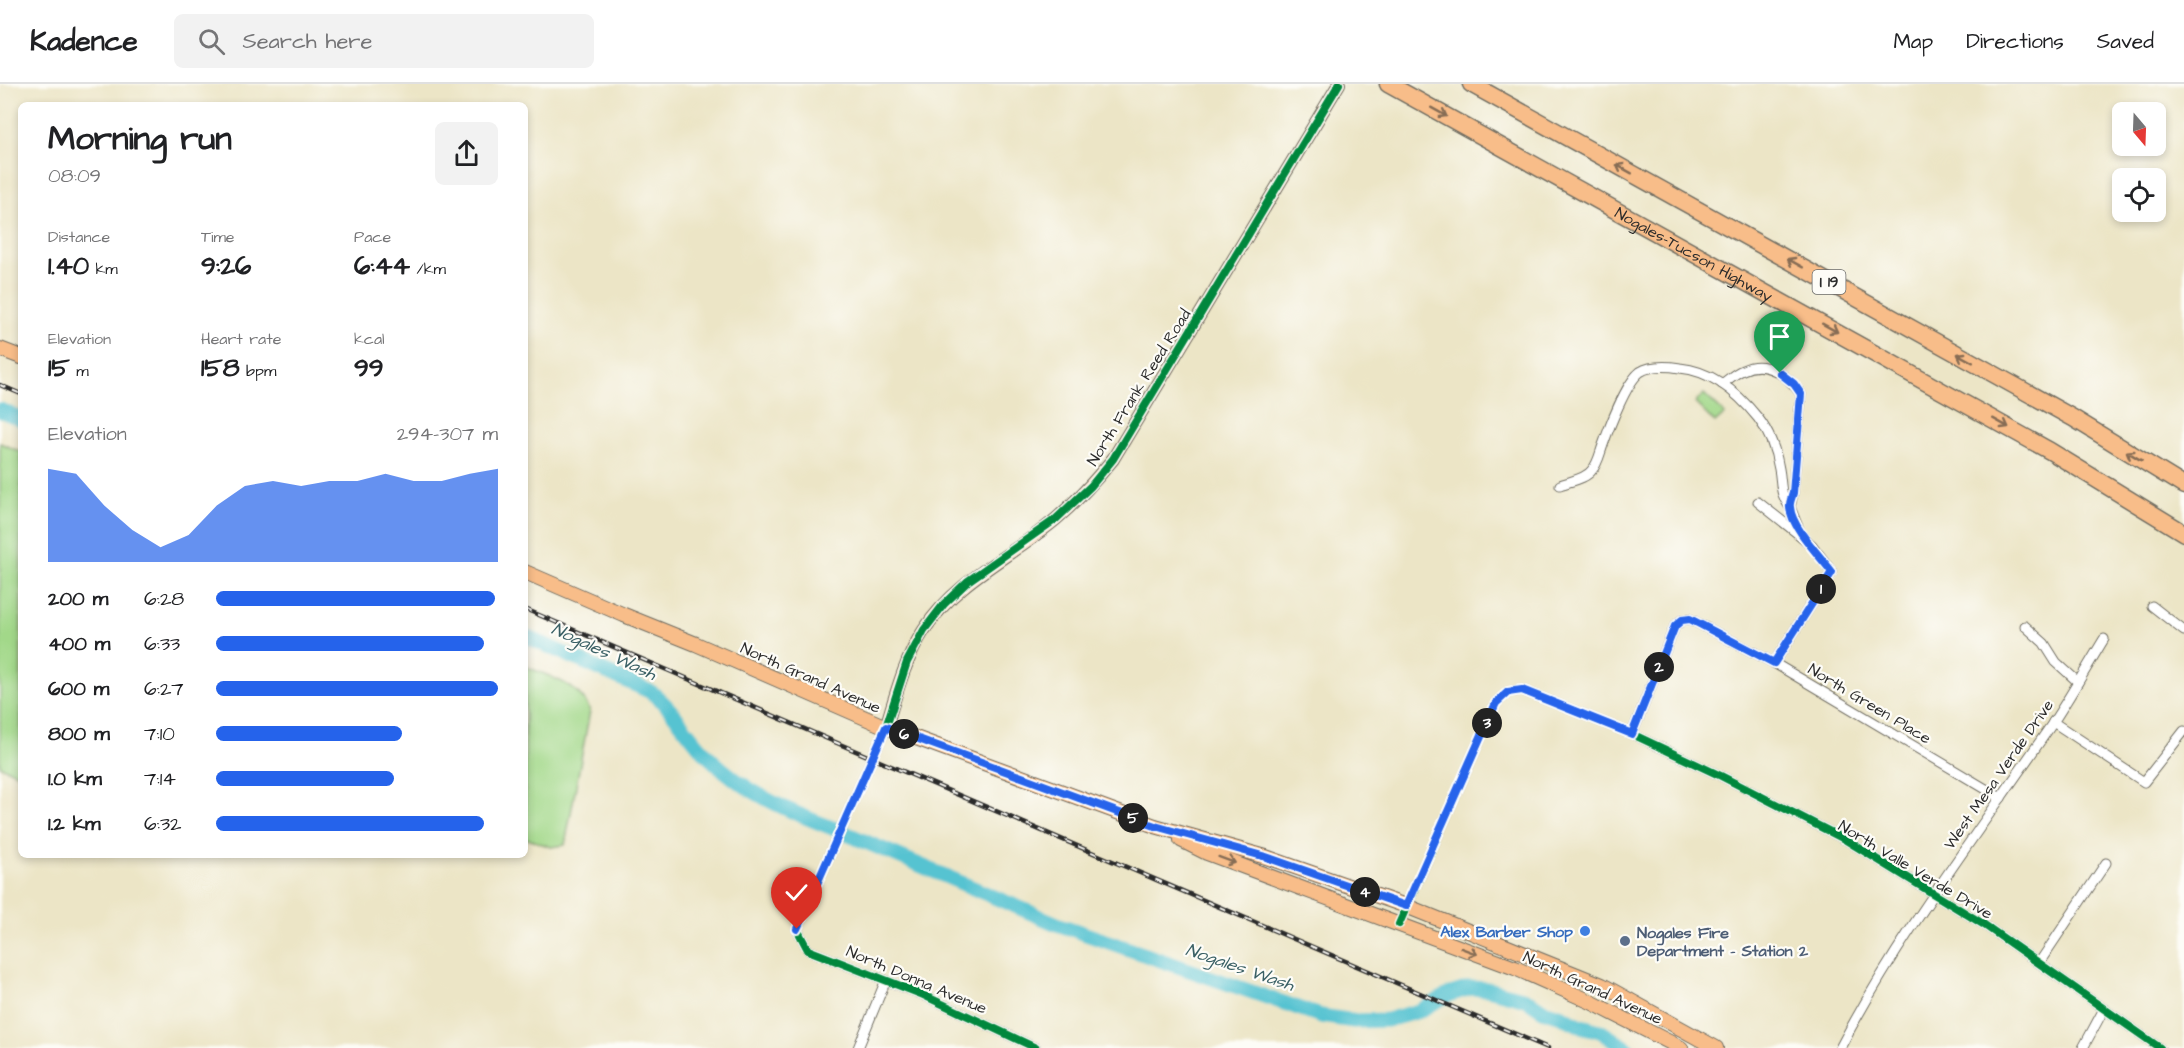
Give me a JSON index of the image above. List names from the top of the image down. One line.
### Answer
{"streets":{"highway":["Nogales–Tucson Highway","I 19"],"main road":["North Grand Avenue"],"street":["North Frank Reed Road","North Green Place","West Mesa Verde Drive","North Valle Verde Drive","North Donna Avenue"]},"crossings":[["North Frank Reed Road","North Grand Avenue"],["North Frank Reed Road","North Donna Avenue"],["North Grand Avenue","North Valle Verde Drive"],["North Grand Avenue","North Donna Avenue"],["North Green Place","West Mesa Verde Drive"],["North Green Place","North Valle Verde Drive"],["West Mesa Verde Drive","North Valle Verde Drive"]],"water":["Nogales Wash"],"places":["Alex Barber Shop","Nogales Fire Department - Station 2"],"north":"bottom","page":{"header":"Kadence","search":"Search here","nav":["Map","Directions","Saved"],"heading":["Morning run","08:09"],"stats":[["Distance","1.40 km"],["Time","9:26"],["Pace","6:44 /km"],["Elevation","15 m"],["Heart rate","158 bpm"],["kcal","99"]],"chart":["Elevation","294–307 m"],"pins":["1","2","3","6","5","4"],"list":[{"name":"200 m","note":"6:28"},{"name":"400 m","note":"6:33"},{"name":"600 m","note":"6:27"},{"name":"800 m","note":"7:10"},{"name":"1.0 km","note":"7:14"},{"name":"1.2 km","note":"6:32"}]}}
